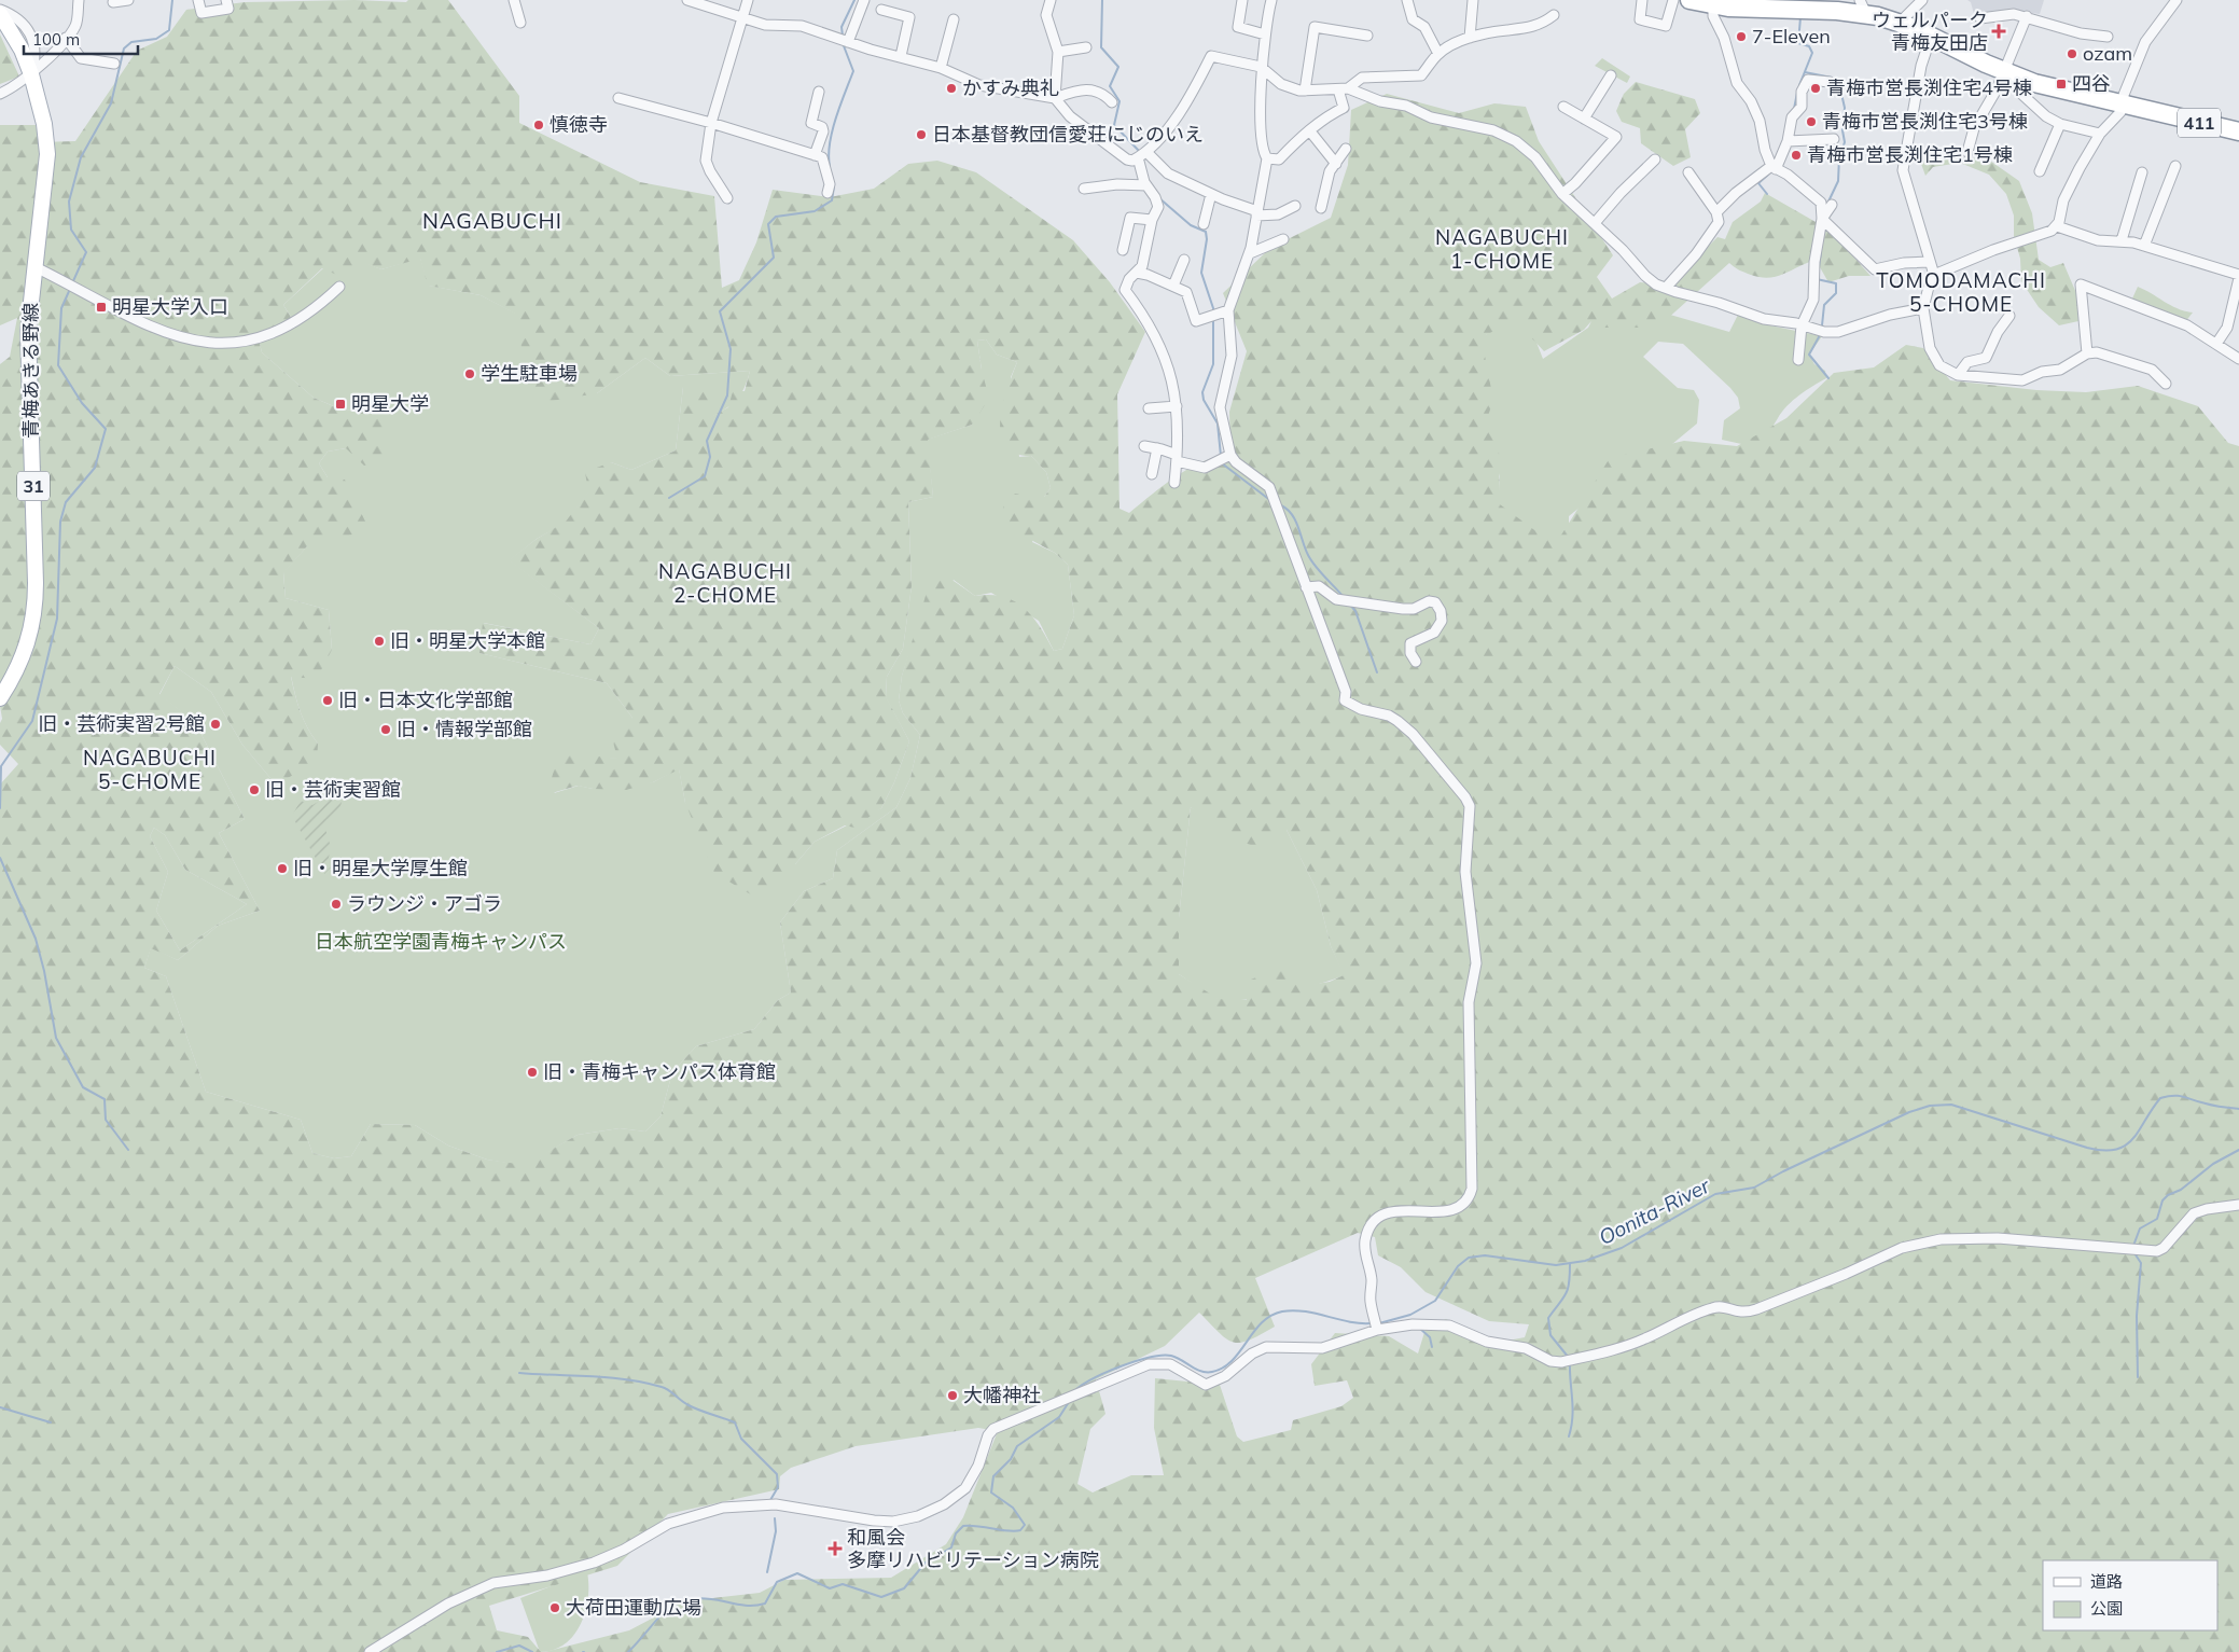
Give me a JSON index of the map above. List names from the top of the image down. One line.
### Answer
{"streets":{"highway":["411"],"main road":["青梅あきる野線","31"]},"districts":["NAGABUCHI","NAGABUCHI 1-CHOME","TOMODAMACHI 5-CHOME","NAGABUCHI 2-CHOME","NAGABUCHI 5-CHOME"],"water":["Oonita-River"],"parks":["日本航空学園青梅キャンパス"],"places":{"health":["ウェルパーク 青梅友田店","和風会 多摩リハビリテーション病院"],"other":["7-Eleven","ozam","かすみ典礼","青梅市営長渕住宅4号棟","青梅市営長渕住宅3号棟","慎徳寺","日本基督教団信愛荘にじのいえ","青梅市営長渕住宅1号棟","学生駐車場","旧・明星大学本館","旧・日本文化学部館","旧・芸術実習2号館","旧・情報学部館","旧・芸術実習館","旧・明星大学厚生館","ラウンジ・アゴラ","旧・青梅キャンパス体育館","大幡神社","大荷田運動広場"],"transit":["四谷","明星大学入口","明星大学"]},"legend":["道路","公園"],"scale_bar":"100 m"}
